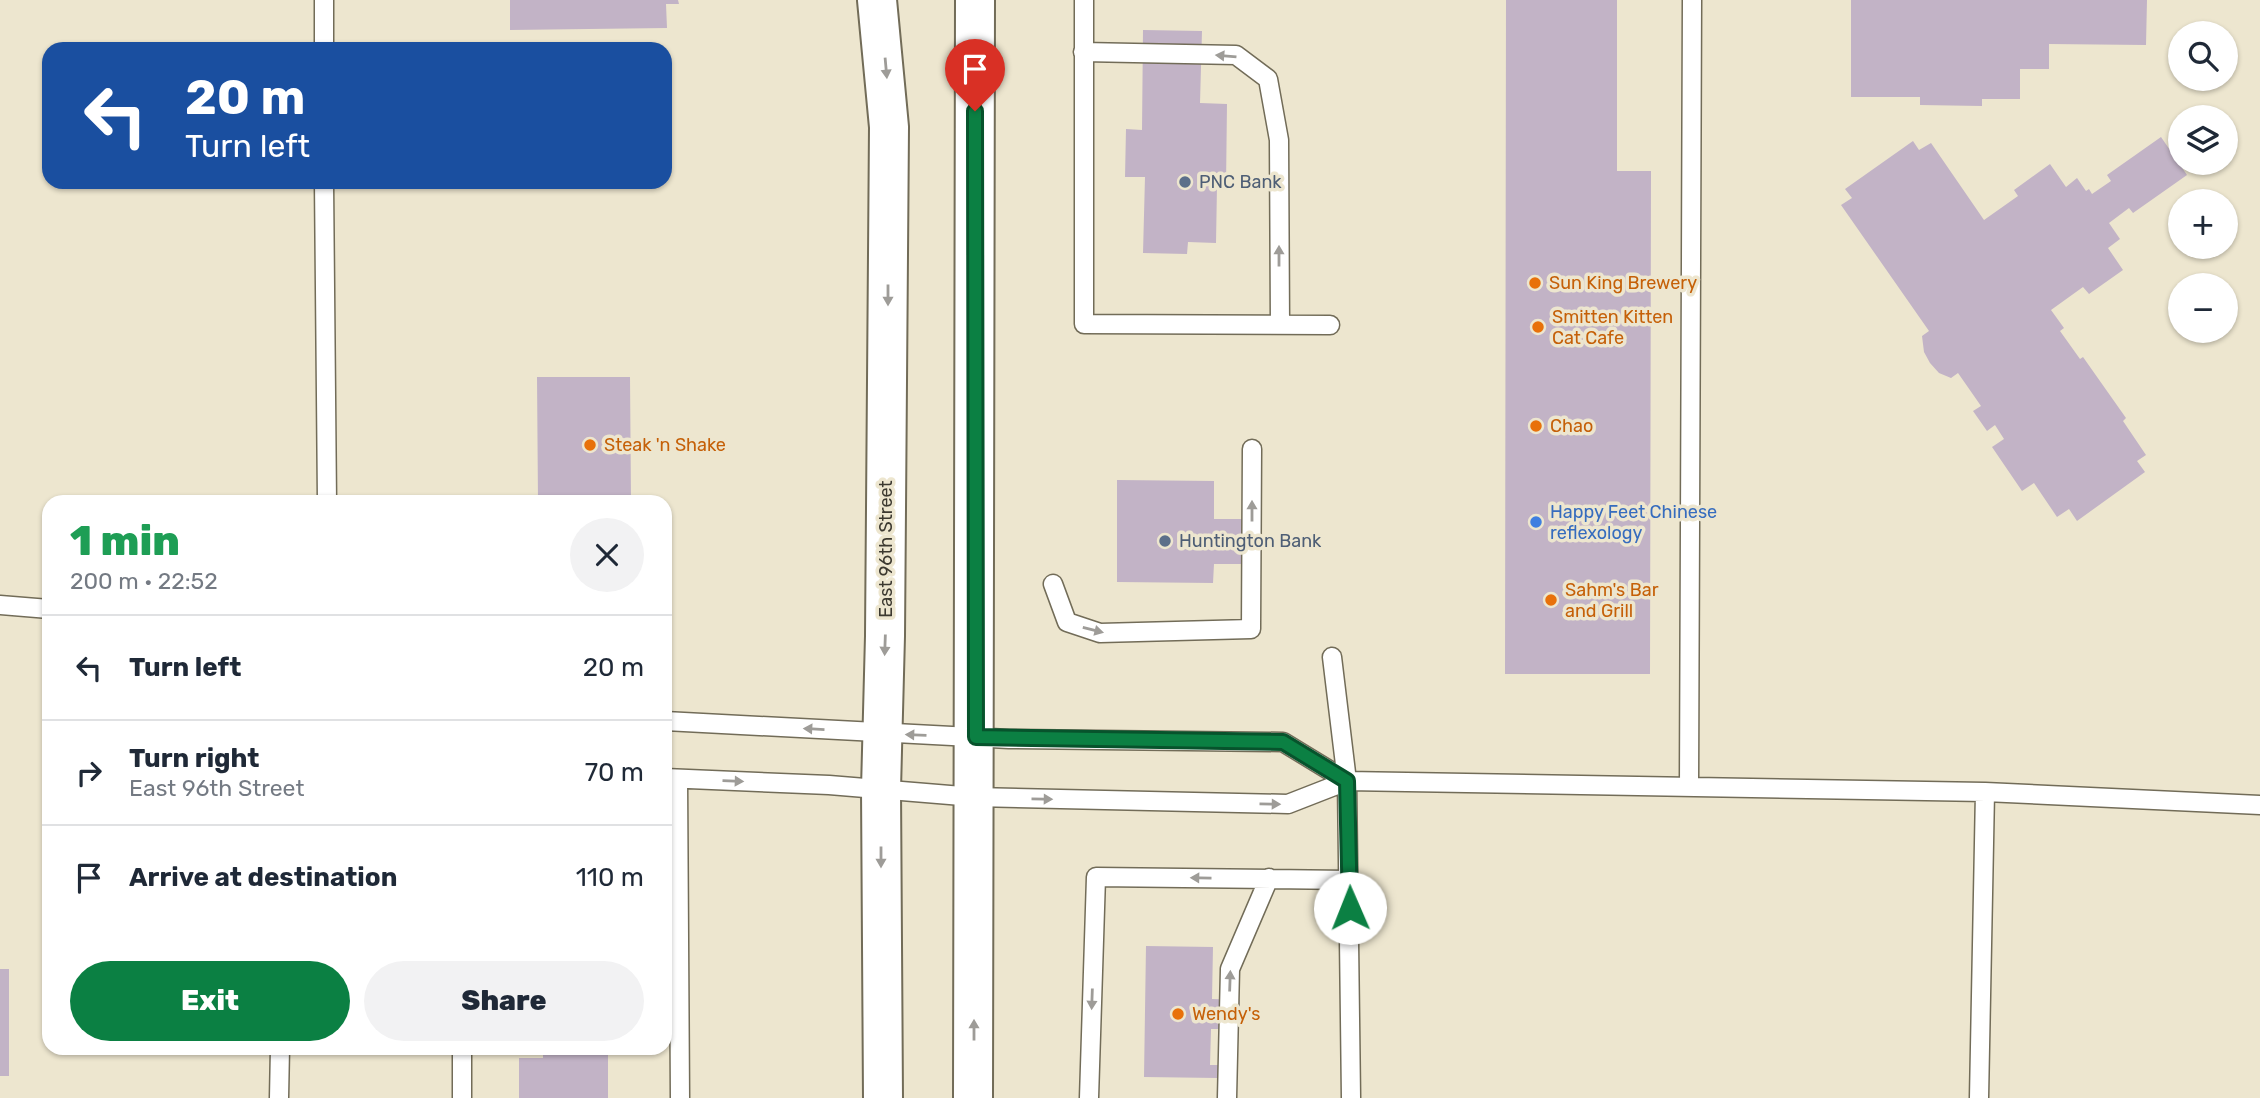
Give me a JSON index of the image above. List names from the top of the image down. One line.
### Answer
{"streets":{"main road":["East 96th Street"]},"places":["PNC Bank","Sun King Brewery","Smitten Kitten Cat Cafe","Chao","Steak 'n Shake","Happy Feet Chinese reflexology","Huntington Bank","Sahm's Bar and Grill","Wendy's"],"page":{"map_buttons":["+","−"],"turn":["20 m","Turn left"],"heading":["1 min","200 m · 22:52"],"list":[{"name":"Turn left","value":"20 m"},{"name":"Turn right","note":"East 96th Street","value":"70 m"},{"name":"Arrive at destination","value":"110 m"}],"buttons":["Exit","Share"]}}
